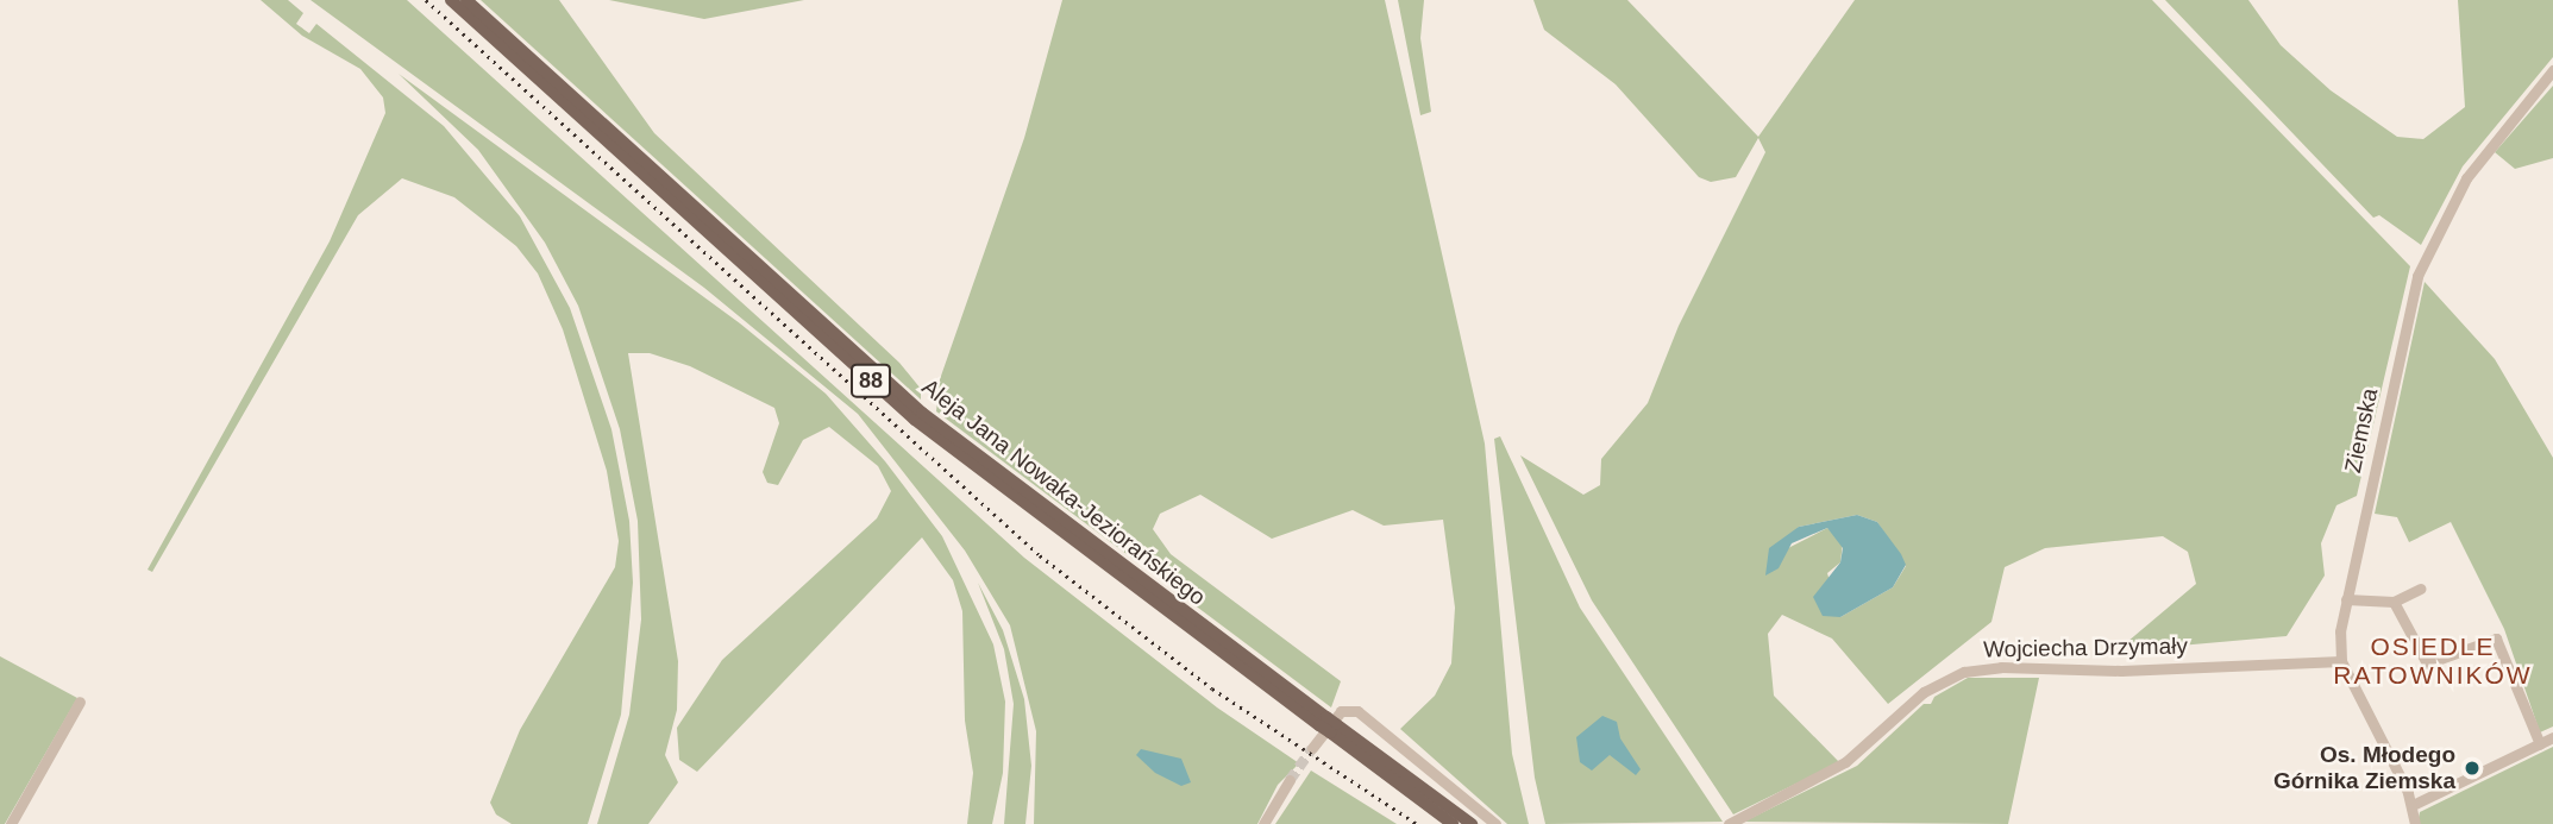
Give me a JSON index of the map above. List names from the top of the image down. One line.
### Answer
{"streets":{"main road":["88","Aleja Jana Nowaka-Jeziorańskiego"],"street":["Ziemska","Wojciecha Drzymały"]},"crossings":[["Ziemska","Wojciecha Drzymały"]],"districts":["OSIEDLE RATOWNIKÓW"],"places":["Os. Młodego Górnika Ziemska"]}
